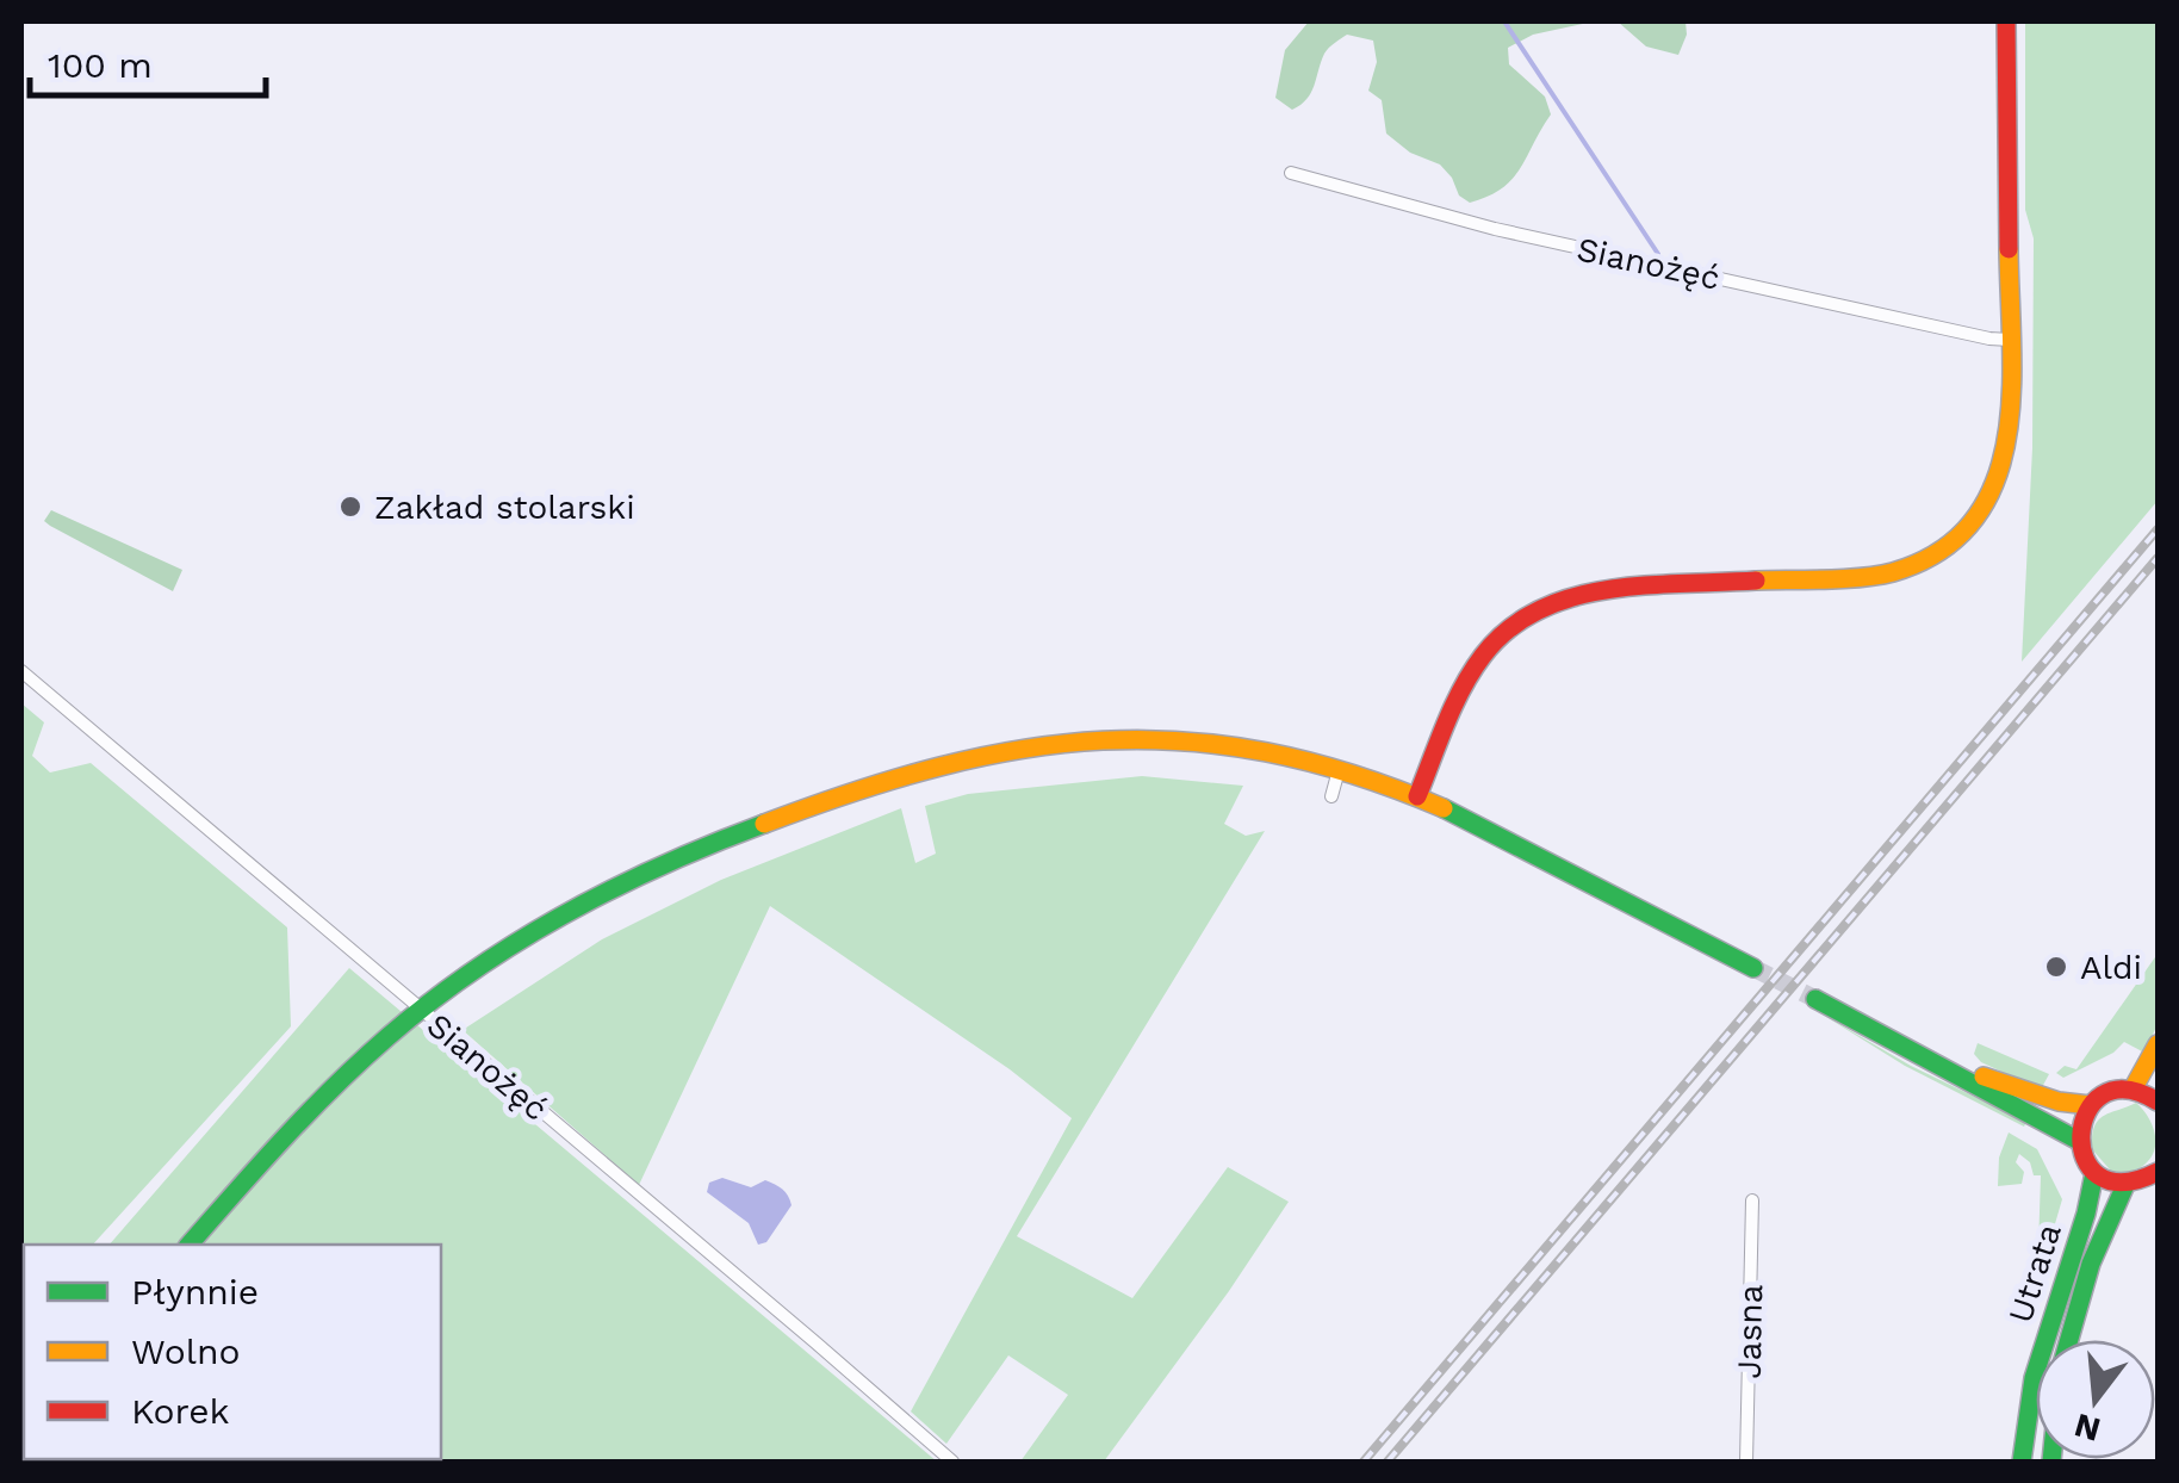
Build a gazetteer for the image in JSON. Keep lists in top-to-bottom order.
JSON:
{
  "streets": {
    "main road": ["Utrata"],
    "street": ["Sianożęć", "Jasna"]
  },
  "places": ["Zakład stolarski", "Aldi"],
  "legend": ["Płynnie", "Wolno", "Korek"],
  "scale_bar": "100 m",
  "north": "bottom"
}
